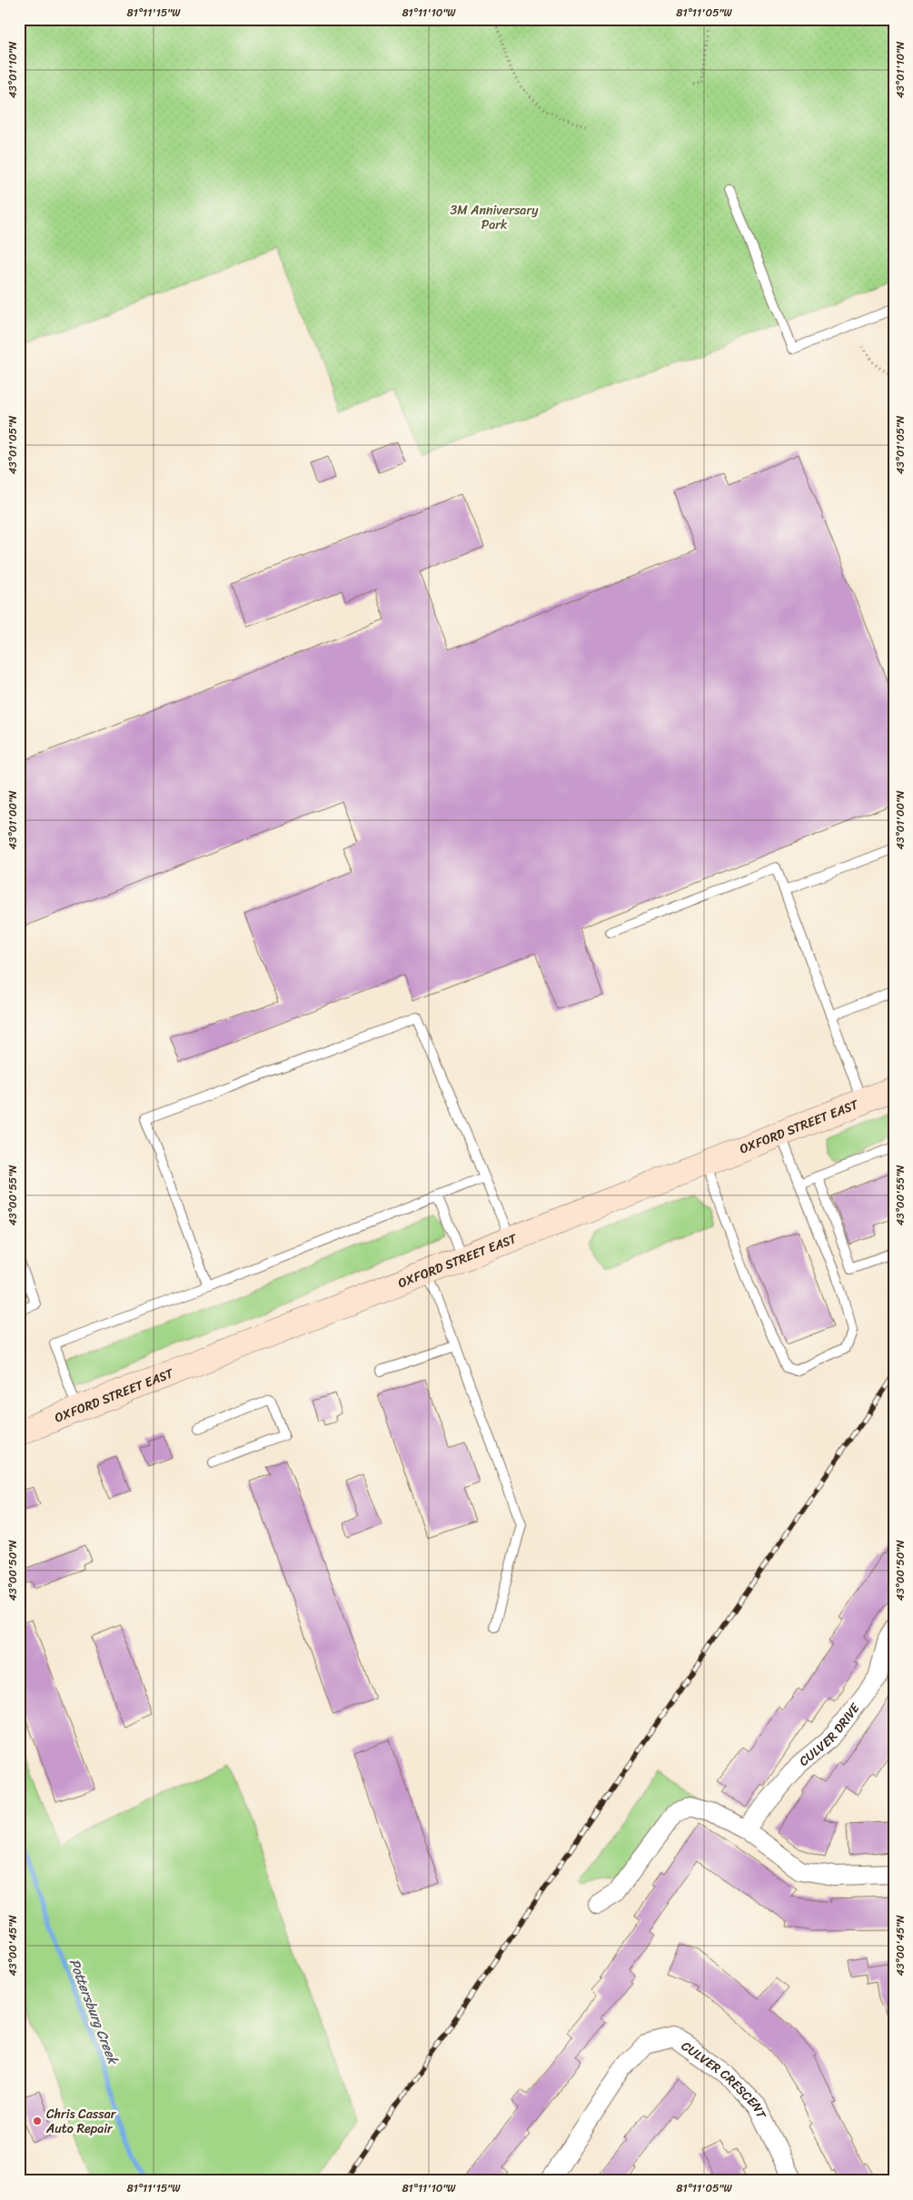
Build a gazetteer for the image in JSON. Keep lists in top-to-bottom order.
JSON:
{
  "streets": {
    "main road": ["OXFORD STREET EAST"],
    "street": ["CULVER DRIVE", "CULVER CRESCENT"]
  },
  "water": ["Pottersburg Creek"],
  "parks": ["3M Anniversary Park"],
  "places": ["Chris Cassar Auto Repair"],
  "coordinates": [
    "81°11'15\"W",
    "81°11'10\"W",
    "81°11'05\"W",
    "43°01'10\"N",
    "43°01'05\"N",
    "43°01'00\"N",
    "43°00'55\"N",
    "43°00'50\"N",
    "43°00'45\"N"
  ]
}
